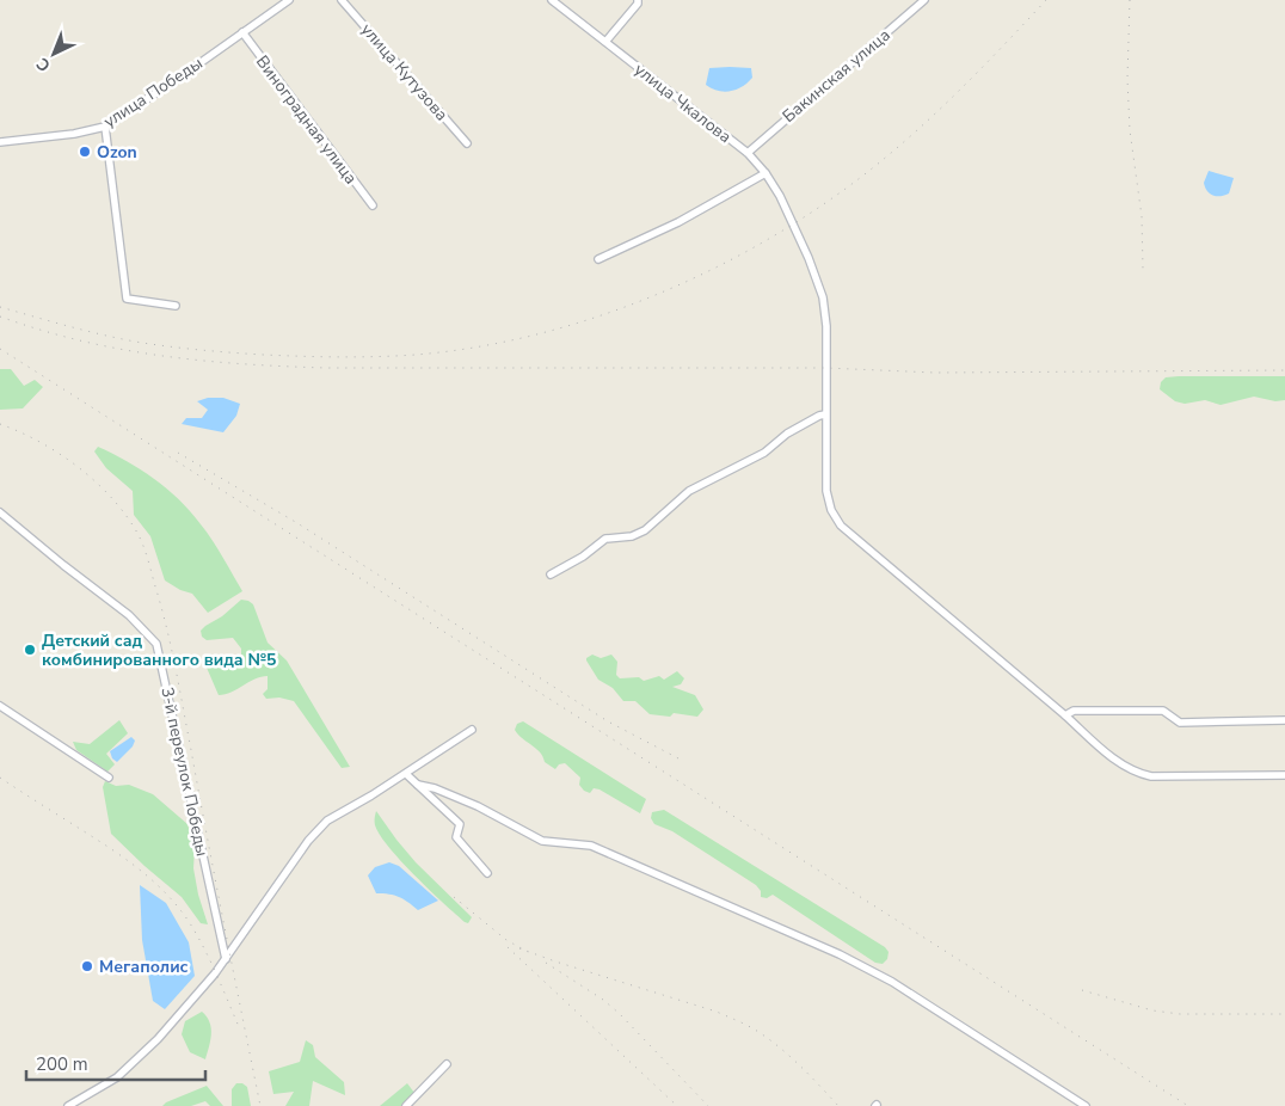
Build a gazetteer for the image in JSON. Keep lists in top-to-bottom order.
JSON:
{
  "streets": {
    "street": [
      "улица Кутузова",
      "Бакинская улица",
      "улица Победы",
      "улица Чкалова",
      "Виноградная улица",
      "3-й переулок Победы"
    ]
  },
  "crossings": [
    ["Бакинская улица", "улица Чкалова"],
    ["улица Победы", "Виноградная улица"]
  ],
  "places": ["Ozon", "Детский сад комбинированного вида №5", "Мегаполис"],
  "scale_bar": "200 m",
  "north": "bottom left"
}
